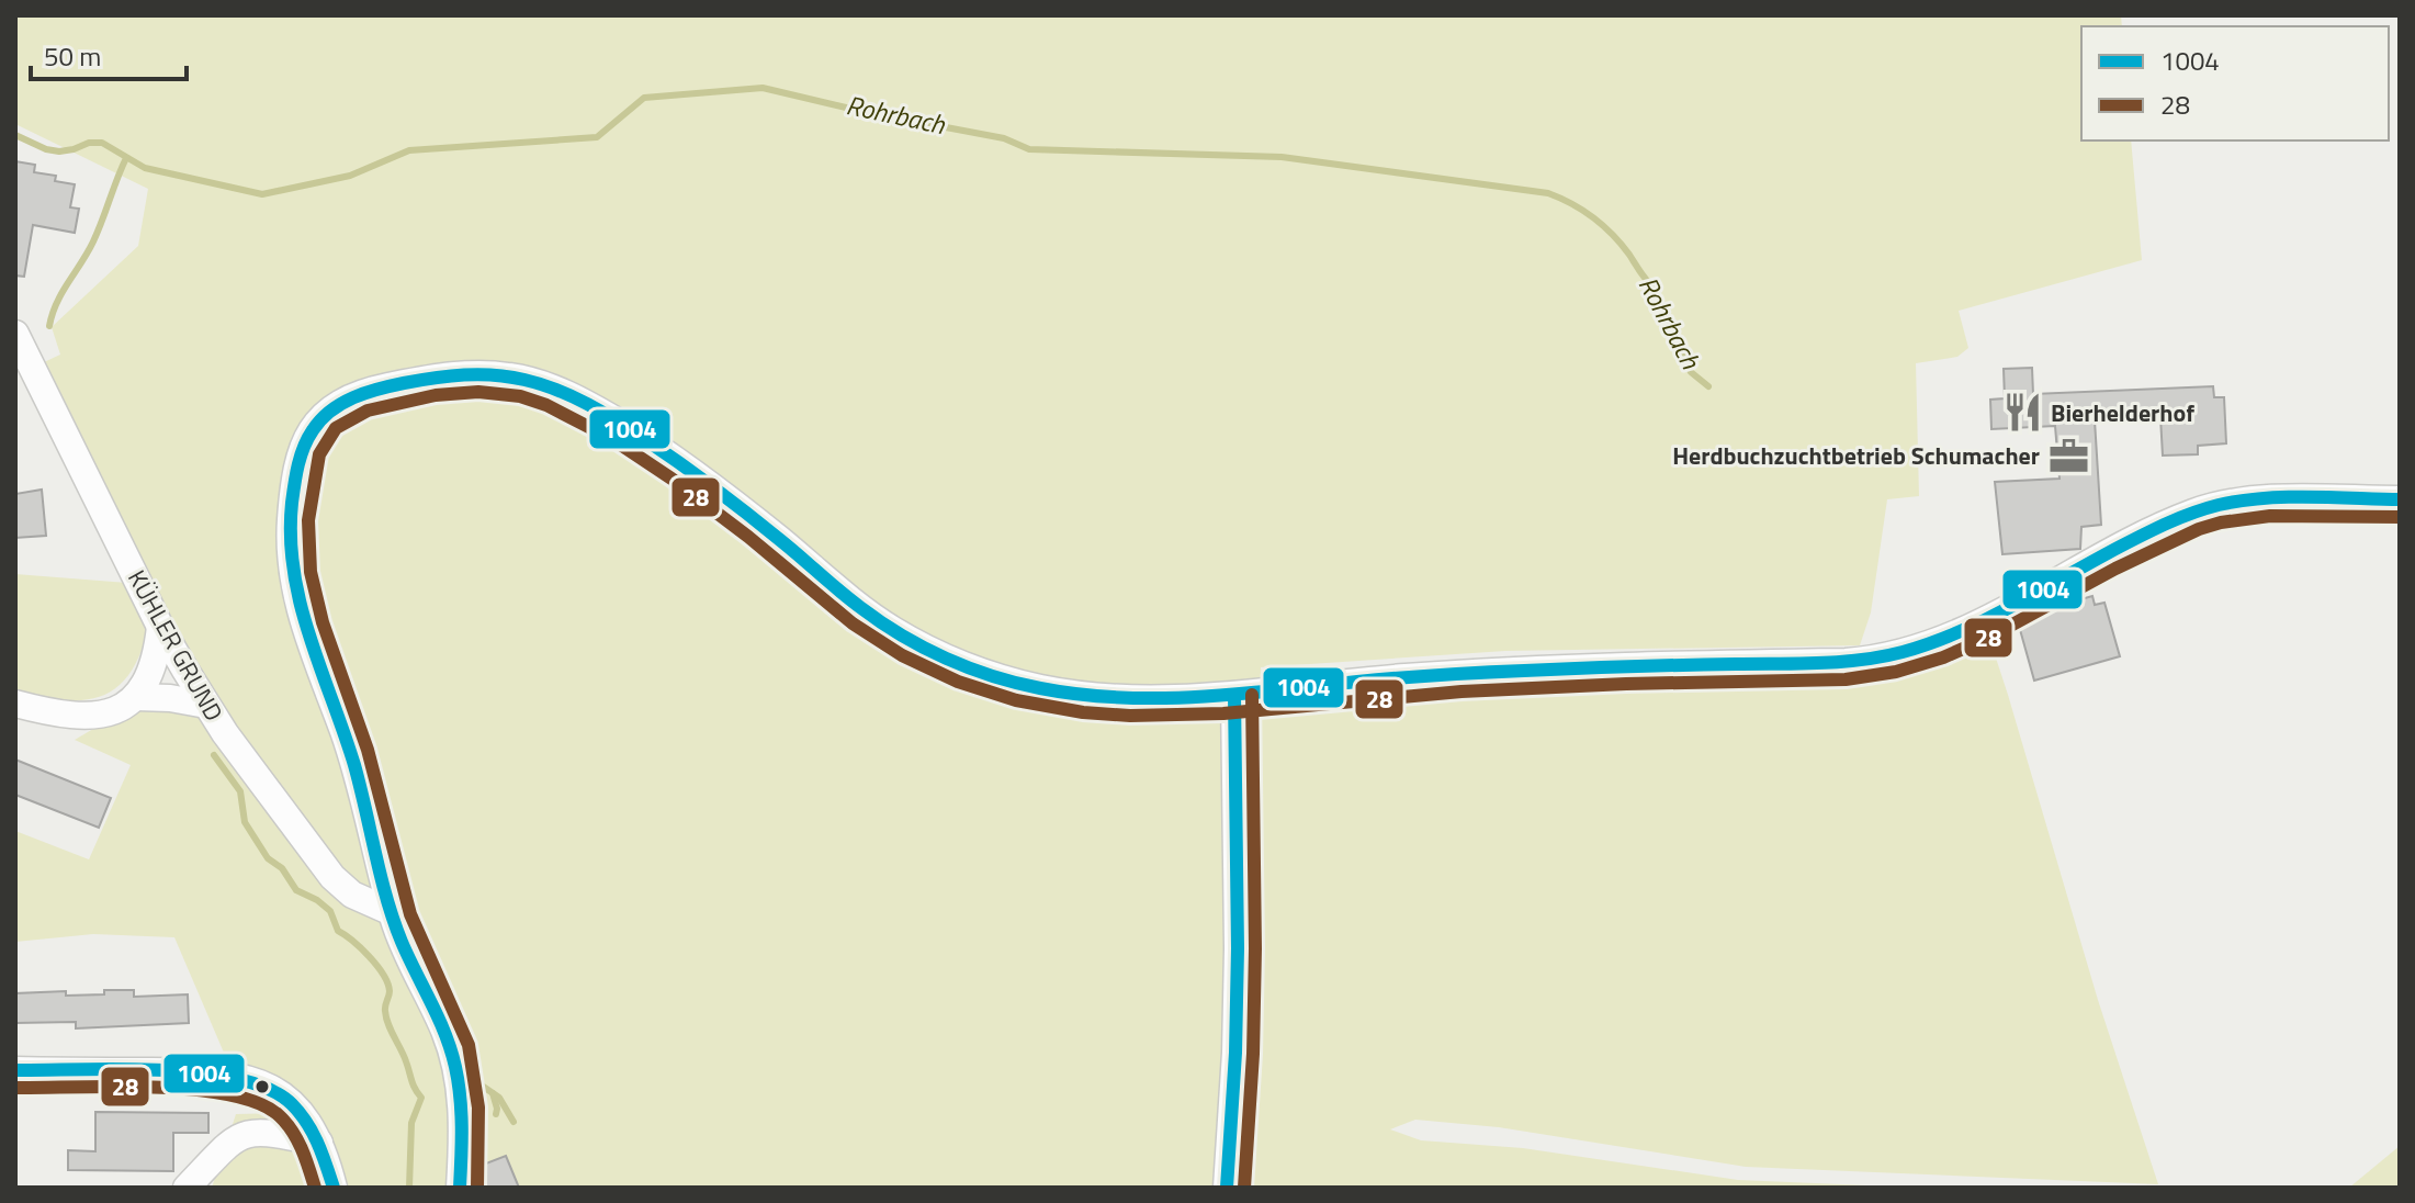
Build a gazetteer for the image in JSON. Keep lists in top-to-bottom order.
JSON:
{
  "streets": {
    "street": ["KÜHLER GRUND"]
  },
  "water": ["Rohrbach"],
  "places": {
    "restaurant": ["Bierhelderhof"],
    "office": ["Herdbuchzuchtbetrieb Schumacher"]
  },
  "lines": ["transit line 1004", "transit line 28"],
  "legend": ["1004", "28"],
  "scale_bar": "50 m"
}
